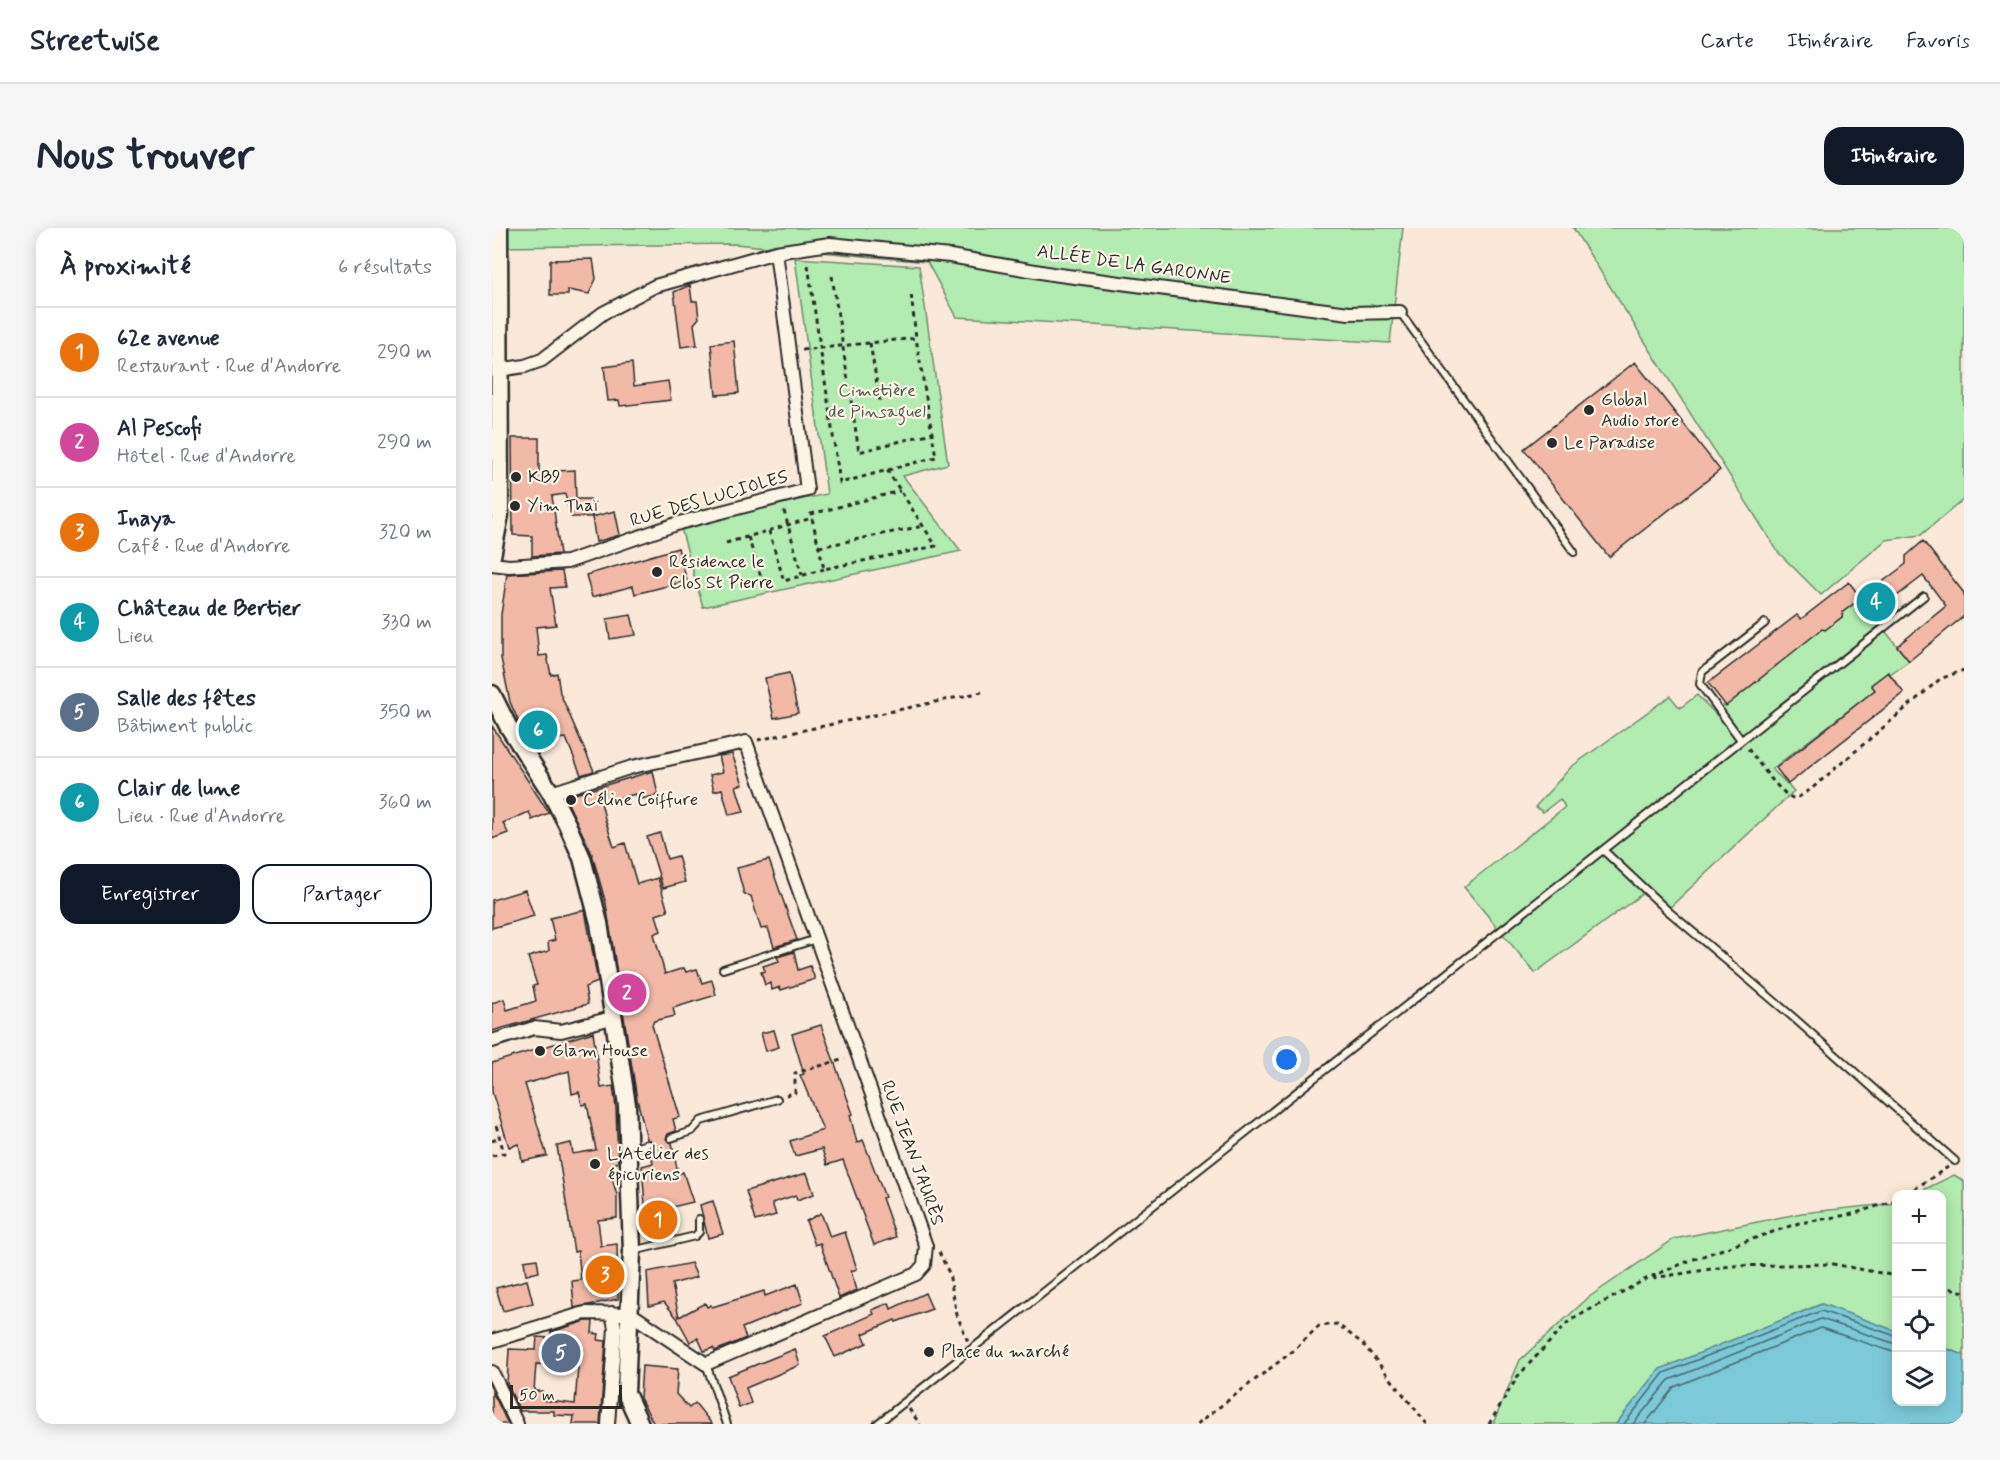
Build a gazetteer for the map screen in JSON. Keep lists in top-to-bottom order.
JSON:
{
  "streets": {
    "street": ["ALLÉE DE LA GARONNE", "RUE DES LUCIOLES", "RUE JEAN JAURÈS"]
  },
  "crossings": [
    ["ALLÉE DE LA GARONNE", "RUE DES LUCIOLES"]
  ],
  "parks": ["Cimetière de Pinsaguel"],
  "places": [
    "Global Audio store",
    "Le Paradise",
    "KB9",
    "Yim Thaï",
    "Résidence le Clos St Pierre",
    "Céline Coiffure",
    "Glam House",
    "L'Atelier des épicuriens",
    "Place du marché"
  ],
  "scale_bar": "50 m",
  "page": {
    "header": "Streetwise",
    "nav": ["Carte", "Itinéraire", "Favoris"],
    "buttons": [
      "Itinéraire",
      ["Enregistrer", "Partager"]
    ],
    "title": "Nous trouver",
    "heading": ["À proximité", "6 résultats"],
    "list": [
      {
        "mark": "1",
        "name": "62e avenue",
        "note": "Restaurant · Rue d'Andorre",
        "value": "290 m"
      },
      {
        "mark": "2",
        "name": "Al Pescofi",
        "note": "Hôtel · Rue d'Andorre",
        "value": "290 m"
      },
      {
        "mark": "3",
        "name": "Inaya",
        "note": "Café · Rue d'Andorre",
        "value": "320 m"
      },
      {
        "mark": "4",
        "name": "Château de Bertier",
        "note": "Lieu",
        "value": "330 m"
      },
      {
        "mark": "5",
        "name": "Salle des fêtes",
        "note": "Bâtiment public",
        "value": "350 m"
      },
      {
        "mark": "6",
        "name": "Clair de lune",
        "note": "Lieu · Rue d'Andorre",
        "value": "360 m"
      }
    ],
    "pins": [
      "4",
      "6",
      "2",
      "1",
      "3",
      "5"
    ],
    "map_buttons": ["+", "−"],
    "scale": "50 m"
  }
}
